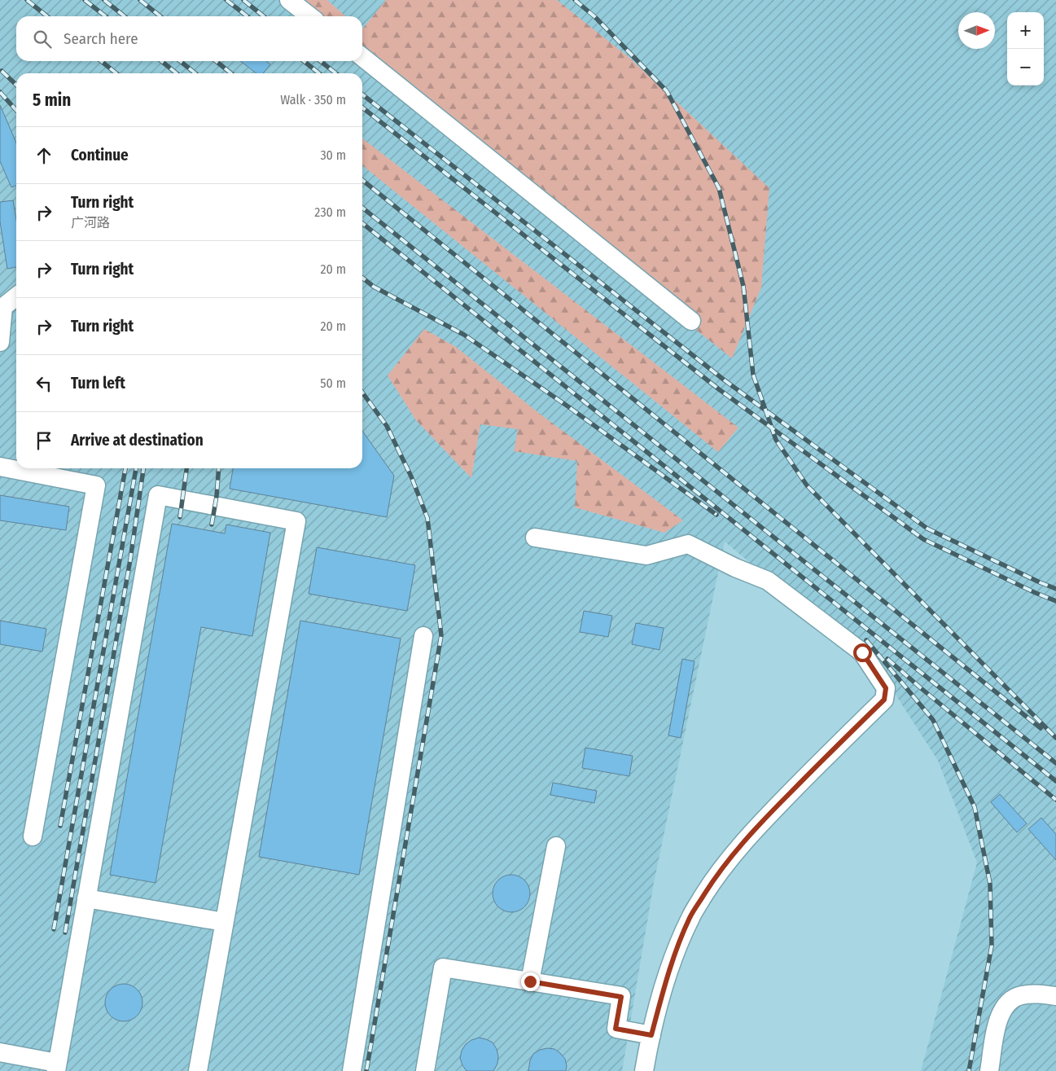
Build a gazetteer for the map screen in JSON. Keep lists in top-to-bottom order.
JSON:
{
  "north": "right",
  "page": {
    "map_buttons": ["+", "−"],
    "search": "Search here",
    "heading": ["5 min", "Walk · 350 m"],
    "list": [
      ["Continue", "30 m"],
      ["Turn right", "广河路", "230 m"],
      ["Turn right", "20 m"],
      ["Turn right", "20 m"],
      ["Turn left", "50 m"],
      "Arrive at destination"
    ]
  }
}
